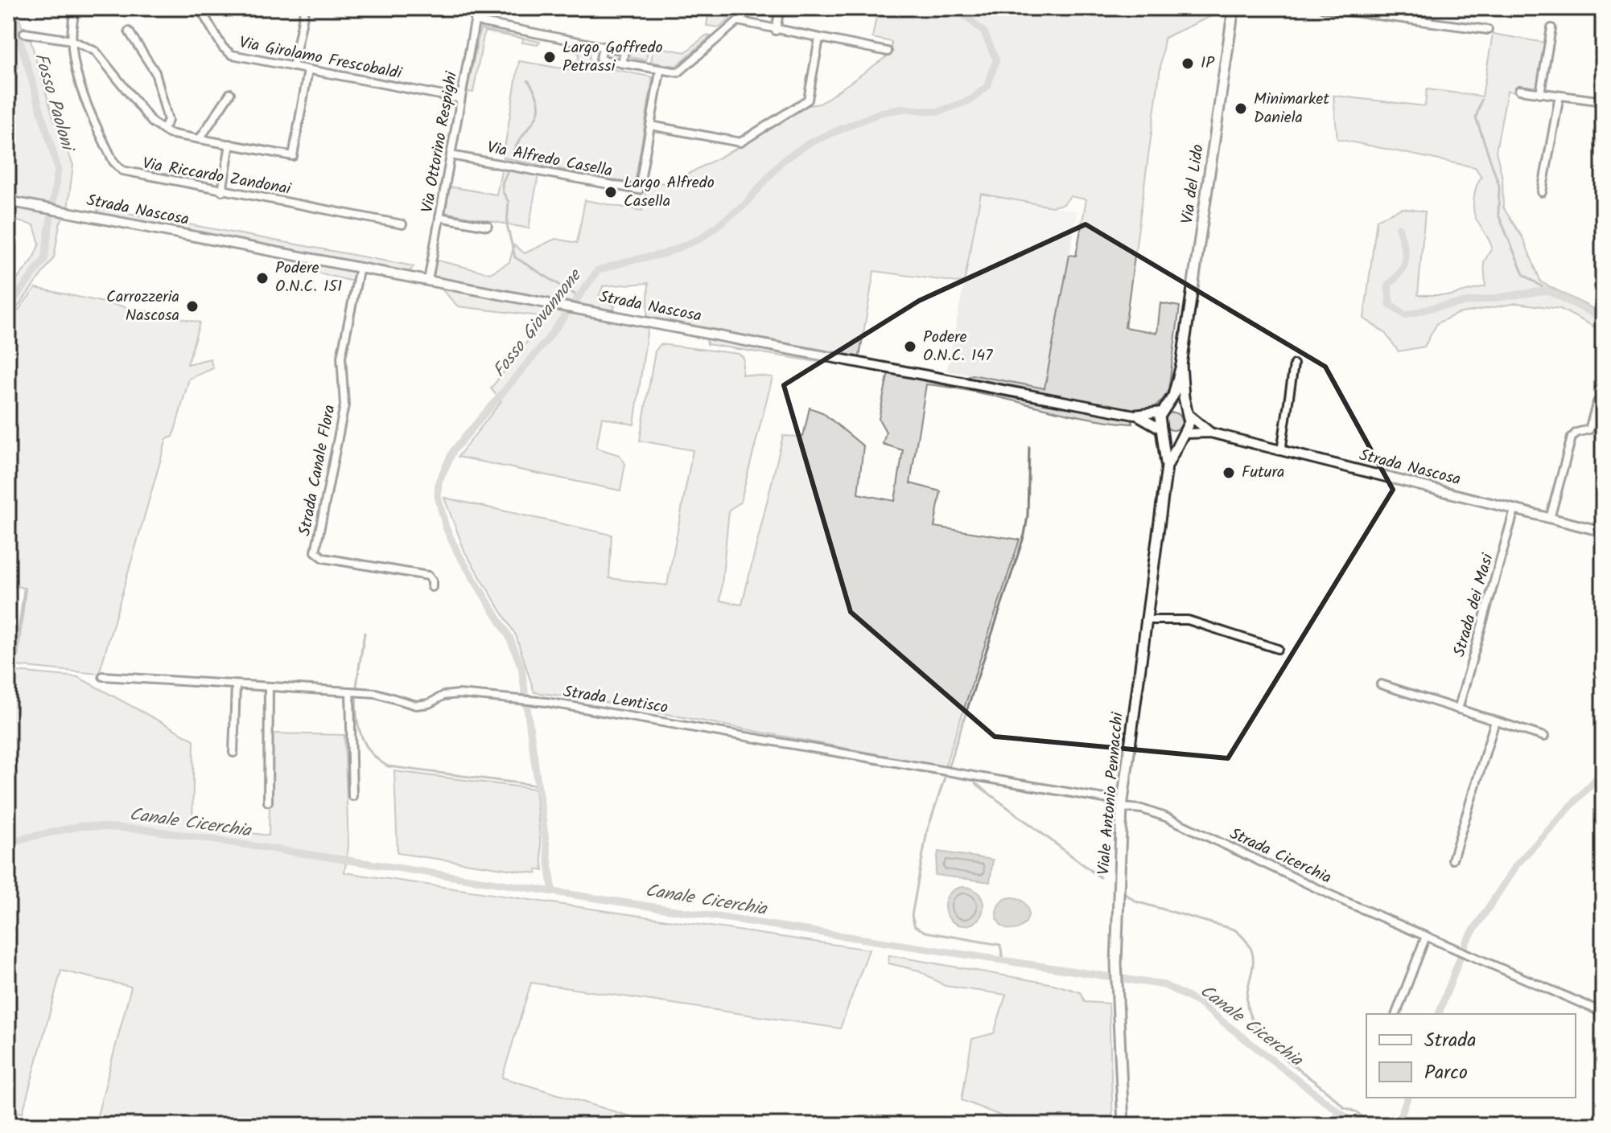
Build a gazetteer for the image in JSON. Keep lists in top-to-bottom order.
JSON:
{
  "streets": {
    "main road": ["Via del Lido", "Viale Antonio Pennacchi"],
    "street": [
      "Via Girolamo Frescobaldi",
      "Via Ottorino Respighi",
      "Via Alfredo Casella",
      "Via Riccardo Zandonai",
      "Strada Nascosa",
      "Strada Canale Flora",
      "Strada dei Masi",
      "Strada Lentisco",
      "Strada Cicerchia"
    ]
  },
  "crossings": [
    ["Via Girolamo Frescobaldi", "Via Ottorino Respighi"],
    ["Via Ottorino Respighi", "Via Alfredo Casella"],
    ["Via Ottorino Respighi", "Strada Nascosa"],
    ["Via del Lido", "Strada Nascosa"],
    ["Via del Lido", "Viale Antonio Pennacchi"],
    ["Strada Nascosa", "Strada Canale Flora"],
    ["Strada Nascosa", "Strada dei Masi"],
    ["Strada Nascosa", "Viale Antonio Pennacchi"],
    ["Strada Lentisco", "Viale Antonio Pennacchi"],
    ["Strada Lentisco", "Strada Cicerchia"],
    ["Viale Antonio Pennacchi", "Strada Cicerchia"]
  ],
  "water": ["Fosso Paoloni", "Fosso Giovannone", "Canale Cicerchia"],
  "places": [
    "Largo Goffredo Petrassi",
    "IP",
    "Minimarket Daniela",
    "Largo Alfredo Casella",
    "Podere O.N.C. 151",
    "Carrozzeria Nascosa",
    "Podere O.N.C. 147",
    "Futura"
  ],
  "legend": ["Strada", "Parco"]
}
